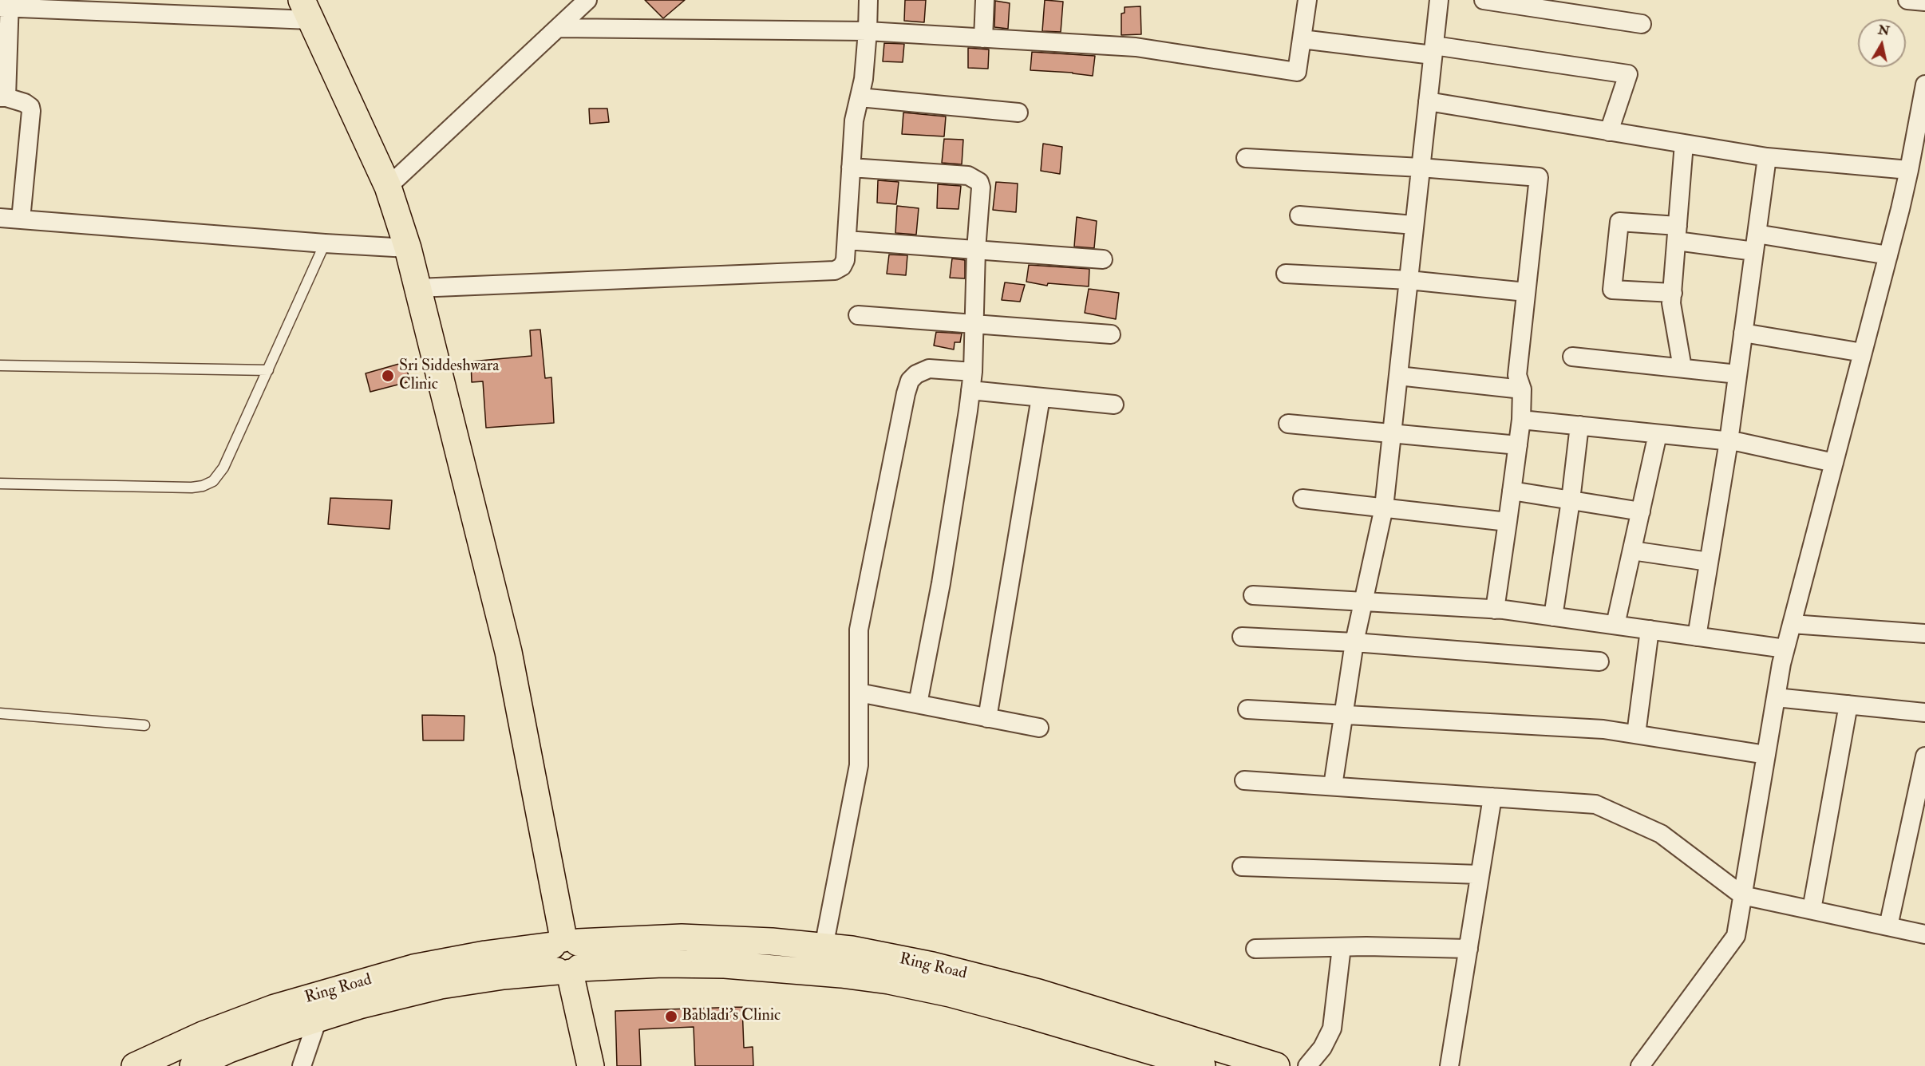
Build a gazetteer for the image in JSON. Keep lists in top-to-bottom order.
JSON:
{
  "streets": {
    "main road": ["Ring Road"]
  },
  "places": ["Sri Siddeshwara Clinic", "Babladi's Clinic"],
  "north": "top"
}
